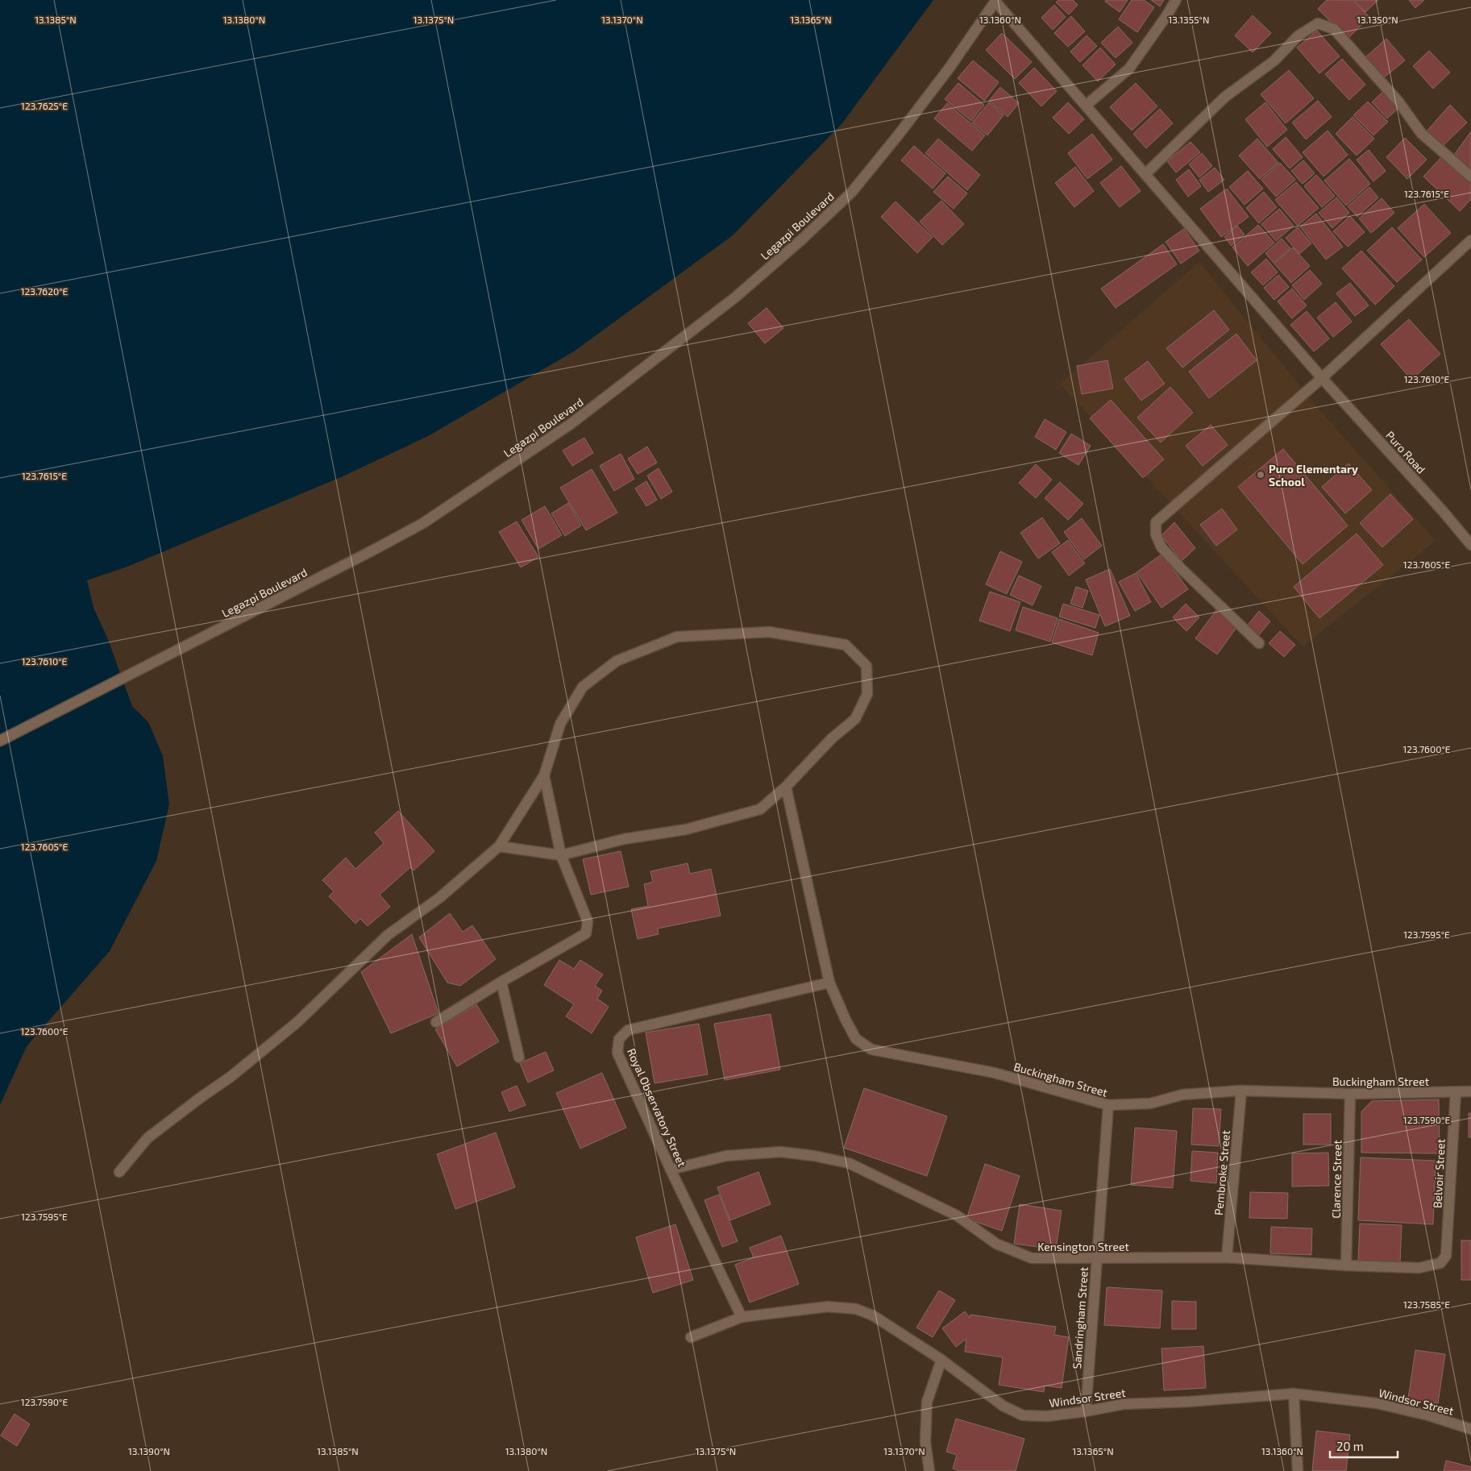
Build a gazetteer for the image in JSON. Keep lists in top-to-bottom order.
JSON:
{
  "streets": {
    "street": [
      "Legazpi Boulevard",
      "Puro Road",
      "Buckingham Street",
      "Royal Observatory Street",
      "Pembroke Street",
      "Belvoir Street",
      "Clarence Street",
      "Kensington Street",
      "Sandringham Street",
      "Windsor Street"
    ]
  },
  "crossings": [
    ["Legazpi Boulevard", "Puro Road"],
    ["Buckingham Street", "Royal Observatory Street"],
    ["Buckingham Street", "Pembroke Street"],
    ["Buckingham Street", "Belvoir Street"],
    ["Buckingham Street", "Clarence Street"],
    ["Buckingham Street", "Sandringham Street"],
    ["Royal Observatory Street", "Kensington Street"],
    ["Royal Observatory Street", "Windsor Street"],
    ["Pembroke Street", "Kensington Street"],
    ["Belvoir Street", "Kensington Street"],
    ["Clarence Street", "Kensington Street"],
    ["Kensington Street", "Sandringham Street"],
    ["Sandringham Street", "Windsor Street"]
  ],
  "places": ["Puro Elementary School"],
  "scale_bar": "20 m",
  "coordinates": [
    "13.1355°N",
    "13.1350°N",
    "13.1385°N",
    "13.1380°N",
    "13.1375°N",
    "13.1370°N",
    "13.1365°N",
    "13.1360°N",
    "123.7625°E",
    "123.7615°E",
    "123.7620°E",
    "123.7610°E",
    "123.7605°E",
    "123.7600°E",
    "123.7595°E",
    "123.7590°E",
    "123.7585°E",
    "13.1390°N"
  ]
}
